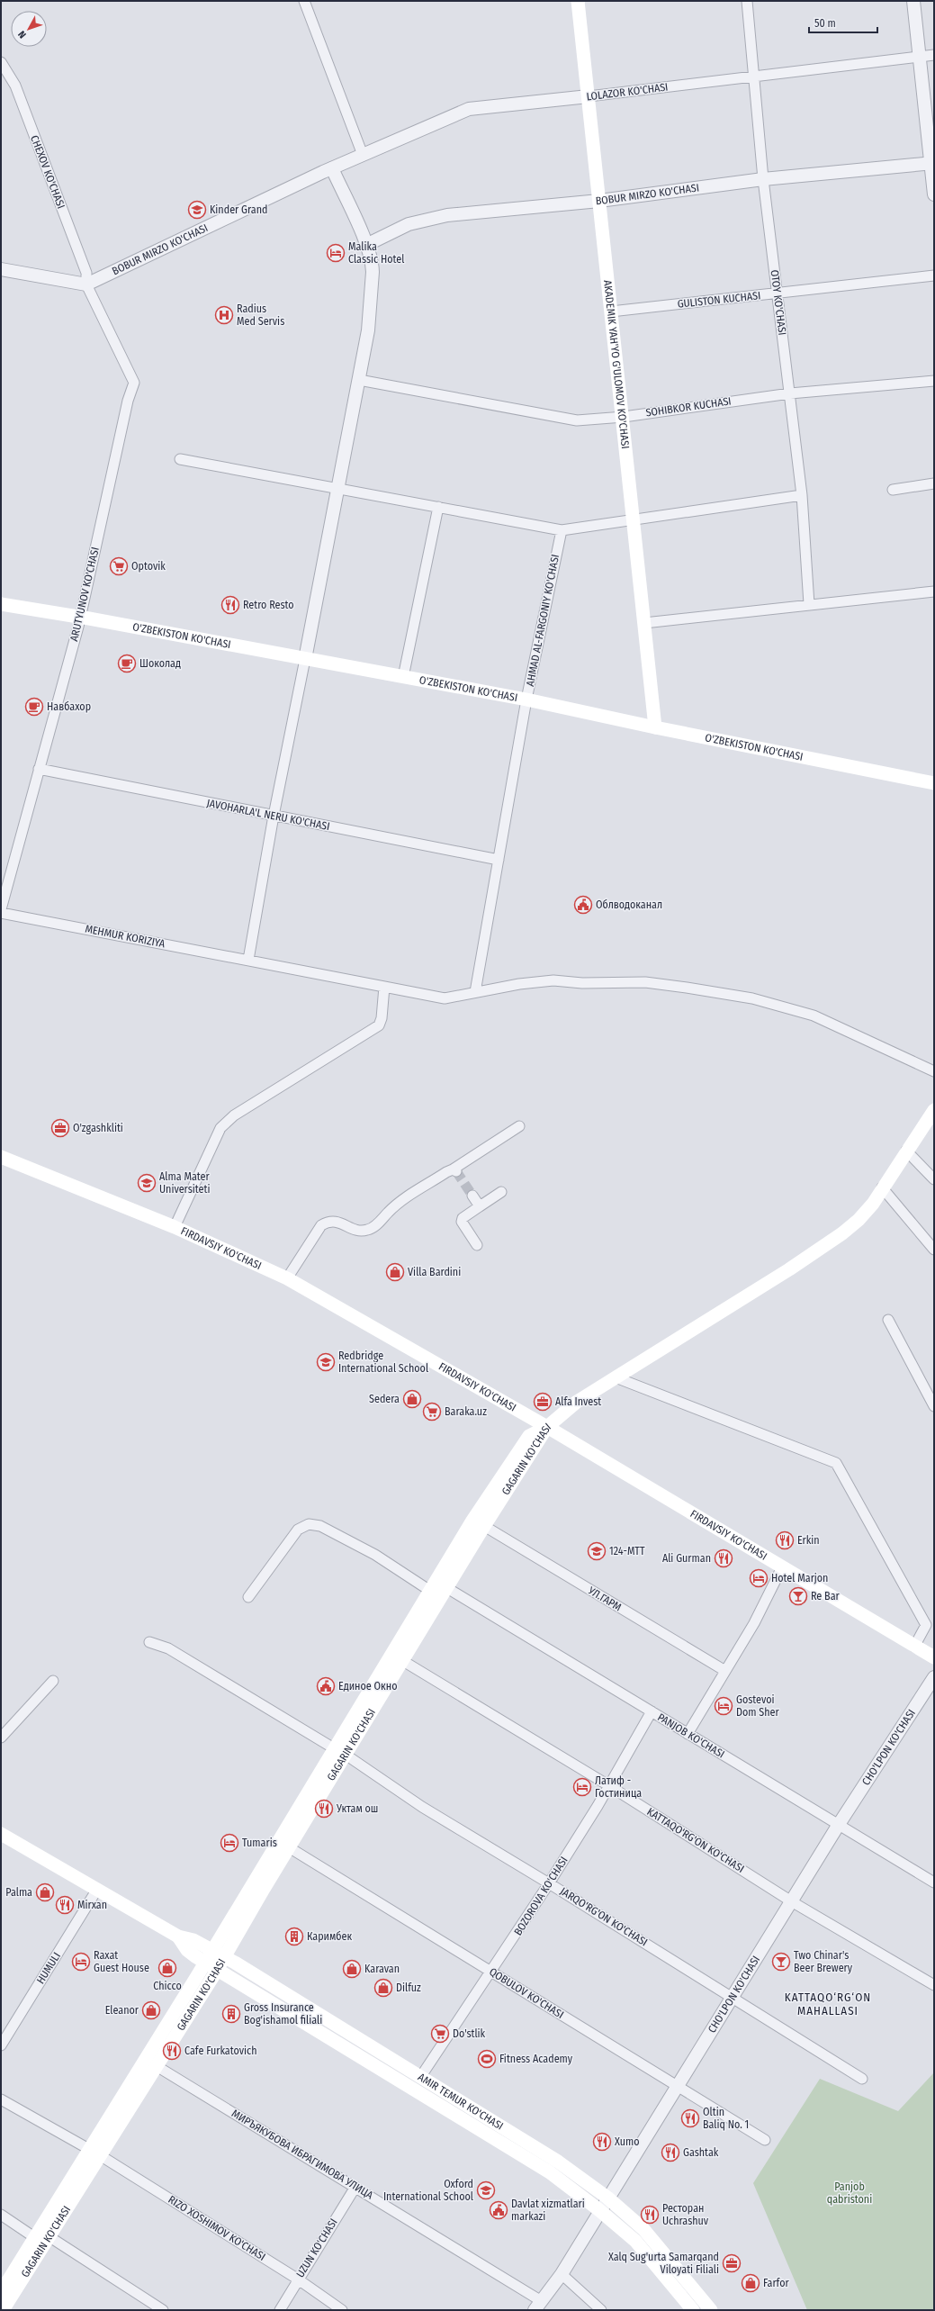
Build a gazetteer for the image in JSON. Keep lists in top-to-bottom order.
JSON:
{
  "streets": {
    "main road": [
      "AKADEMIK YAH'YO G'ULOMOV KO'CHASI",
      "O'ZBEKISTON KO'CHASI",
      "FIRDAVSIY KO'CHASI",
      "GAGARIN KO'CHASI",
      "AMIR TEMUR KO'CHASI"
    ],
    "street": [
      "LOLAZOR KO'CHASI",
      "CHEXOV KO'CHASI",
      "BOBUR MIRZO KO'CHASI",
      "GULISTON KUCHASI",
      "OTOY KO'CHASI",
      "SOHIBKOR KUCHASI",
      "ARUTYUNOV KO'CHASI",
      "AHMAD AL-FARGONIY KO'CHASI",
      "JAVOHARLA'L NERU KO'CHASI",
      "MEHMUR KORIZIYA",
      "УЛ.ГАРМ",
      "PANJOB KO'CHASI",
      "CHO'LPON KO'CHASI",
      "KATTAQO'RG'ON KO'CHASI",
      "BOZOROVA KO'CHASI",
      "JARQO'RG'ON KO'CHASI",
      "HUMULI",
      "QOBULOV KO'CHASI",
      "МИРЪЯКУБОВА ИБРАГИМОВА УЛИЦА",
      "RIZO XOSHIMOV KO'CHASI",
      "UZUN KO'CHASI"
    ]
  },
  "crossings": [
    ["LOLAZOR KO'CHASI", "BOBUR MIRZO KO'CHASI"],
    ["LOLAZOR KO'CHASI", "OTOY KO'CHASI"],
    ["LOLAZOR KO'CHASI", "AKADEMIK YAH'YO G'ULOMOV KO'CHASI"],
    ["CHEXOV KO'CHASI", "BOBUR MIRZO KO'CHASI"],
    ["CHEXOV KO'CHASI", "ARUTYUNOV KO'CHASI"],
    ["BOBUR MIRZO KO'CHASI", "OTOY KO'CHASI"],
    ["BOBUR MIRZO KO'CHASI", "AKADEMIK YAH'YO G'ULOMOV KO'CHASI"],
    ["BOBUR MIRZO KO'CHASI", "ARUTYUNOV KO'CHASI"],
    ["GULISTON KUCHASI", "OTOY KO'CHASI"],
    ["GULISTON KUCHASI", "AKADEMIK YAH'YO G'ULOMOV KO'CHASI"],
    ["OTOY KO'CHASI", "SOHIBKOR KUCHASI"],
    ["AKADEMIK YAH'YO G'ULOMOV KO'CHASI", "SOHIBKOR KUCHASI"],
    ["AKADEMIK YAH'YO G'ULOMOV KO'CHASI", "O'ZBEKISTON KO'CHASI"],
    ["ARUTYUNOV KO'CHASI", "O'ZBEKISTON KO'CHASI"],
    ["ARUTYUNOV KO'CHASI", "JAVOHARLA'L NERU KO'CHASI"],
    ["AHMAD AL-FARGONIY KO'CHASI", "O'ZBEKISTON KO'CHASI"],
    ["AHMAD AL-FARGONIY KO'CHASI", "JAVOHARLA'L NERU KO'CHASI"],
    ["AHMAD AL-FARGONIY KO'CHASI", "MEHMUR KORIZIYA"],
    ["FIRDAVSIY KO'CHASI", "GAGARIN KO'CHASI"],
    ["GAGARIN KO'CHASI", "УЛ.ГАРМ"],
    ["GAGARIN KO'CHASI", "PANJOB KO'CHASI"],
    ["GAGARIN KO'CHASI", "KATTAQO'RG'ON KO'CHASI"],
    ["GAGARIN KO'CHASI", "JARQO'RG'ON KO'CHASI"],
    ["GAGARIN KO'CHASI", "QOBULOV KO'CHASI"],
    ["GAGARIN KO'CHASI", "AMIR TEMUR KO'CHASI"],
    ["GAGARIN KO'CHASI", "МИРЪЯКУБОВА ИБРАГИМОВА УЛИЦА"],
    ["GAGARIN KO'CHASI", "RIZO XOSHIMOV KO'CHASI"],
    ["PANJOB KO'CHASI", "CHO'LPON KO'CHASI"],
    ["PANJOB KO'CHASI", "BOZOROVA KO'CHASI"],
    ["CHO'LPON KO'CHASI", "KATTAQO'RG'ON KO'CHASI"],
    ["CHO'LPON KO'CHASI", "JARQO'RG'ON KO'CHASI"],
    ["CHO'LPON KO'CHASI", "QOBULOV KO'CHASI"],
    ["CHO'LPON KO'CHASI", "AMIR TEMUR KO'CHASI"],
    ["CHO'LPON KO'CHASI", "МИРЪЯКУБОВА ИБРАГИМОВА УЛИЦА"],
    ["KATTAQO'RG'ON KO'CHASI", "BOZOROVA KO'CHASI"],
    ["BOZOROVA KO'CHASI", "JARQO'RG'ON KO'CHASI"],
    ["BOZOROVA KO'CHASI", "QOBULOV KO'CHASI"],
    ["BOZOROVA KO'CHASI", "AMIR TEMUR KO'CHASI"],
    ["HUMULI", "AMIR TEMUR KO'CHASI"],
    ["МИРЪЯКУБОВА ИБРАГИМОВА УЛИЦА", "UZUN KO'CHASI"],
    ["RIZO XOSHIMOV KO'CHASI", "UZUN KO'CHASI"]
  ],
  "districts": ["KATTAQO‘RG‘ON MAHALLASI"],
  "parks": ["Panjob qabristoni"],
  "places": {
    "school or university": [
      "Kinder Grand",
      "Alma Mater Universiteti",
      "Redbridge International School",
      "124-MTT",
      "Oxford International School"
    ],
    "hotel": [
      "Malika Classic Hotel",
      "Hotel Marjon",
      "Gostevoi Dom Sher",
      "Латиф - Гостиница",
      "Tumaris",
      "Raxat Guest House"
    ],
    "hospital": ["Radius Med Servis"],
    "supermarket": ["Optovik", "Baraka.uz", "Do'stlik"],
    "restaurant": [
      "Retro Resto",
      "Erkin",
      "Ali Gurman",
      "Уктам ош",
      "Mirxan",
      "Cafe Furkatovich",
      "Oltin Baliq No. 1",
      "Xumo",
      "Gashtak",
      "Ресторан Uchrashuv"
    ],
    "cafe": ["Шоколад", "Навбахор"],
    "public building": ["Облводоканал", "Единое Окно", "Davlat xizmatlari markazi"],
    "office": ["O'zgashkliti", "Alfa Invest", "Xalq Sug'urta Samarqand Viloyati Filiali"],
    "shop": [
      "Villa Bardini",
      "Sedera",
      "Palma",
      "Chicco",
      "Karavan",
      "Dilfuz",
      "Eleanor",
      "Farfor"
    ],
    "bar": ["Re Bar", "Two Chinar's Beer Brewery"],
    "building": ["Каримбек", "Gross Insurance Bog'ishamol filiali"],
    "sports": ["Fitness Academy"]
  },
  "scale_bar": "50 m",
  "north": "bottom left"
}
